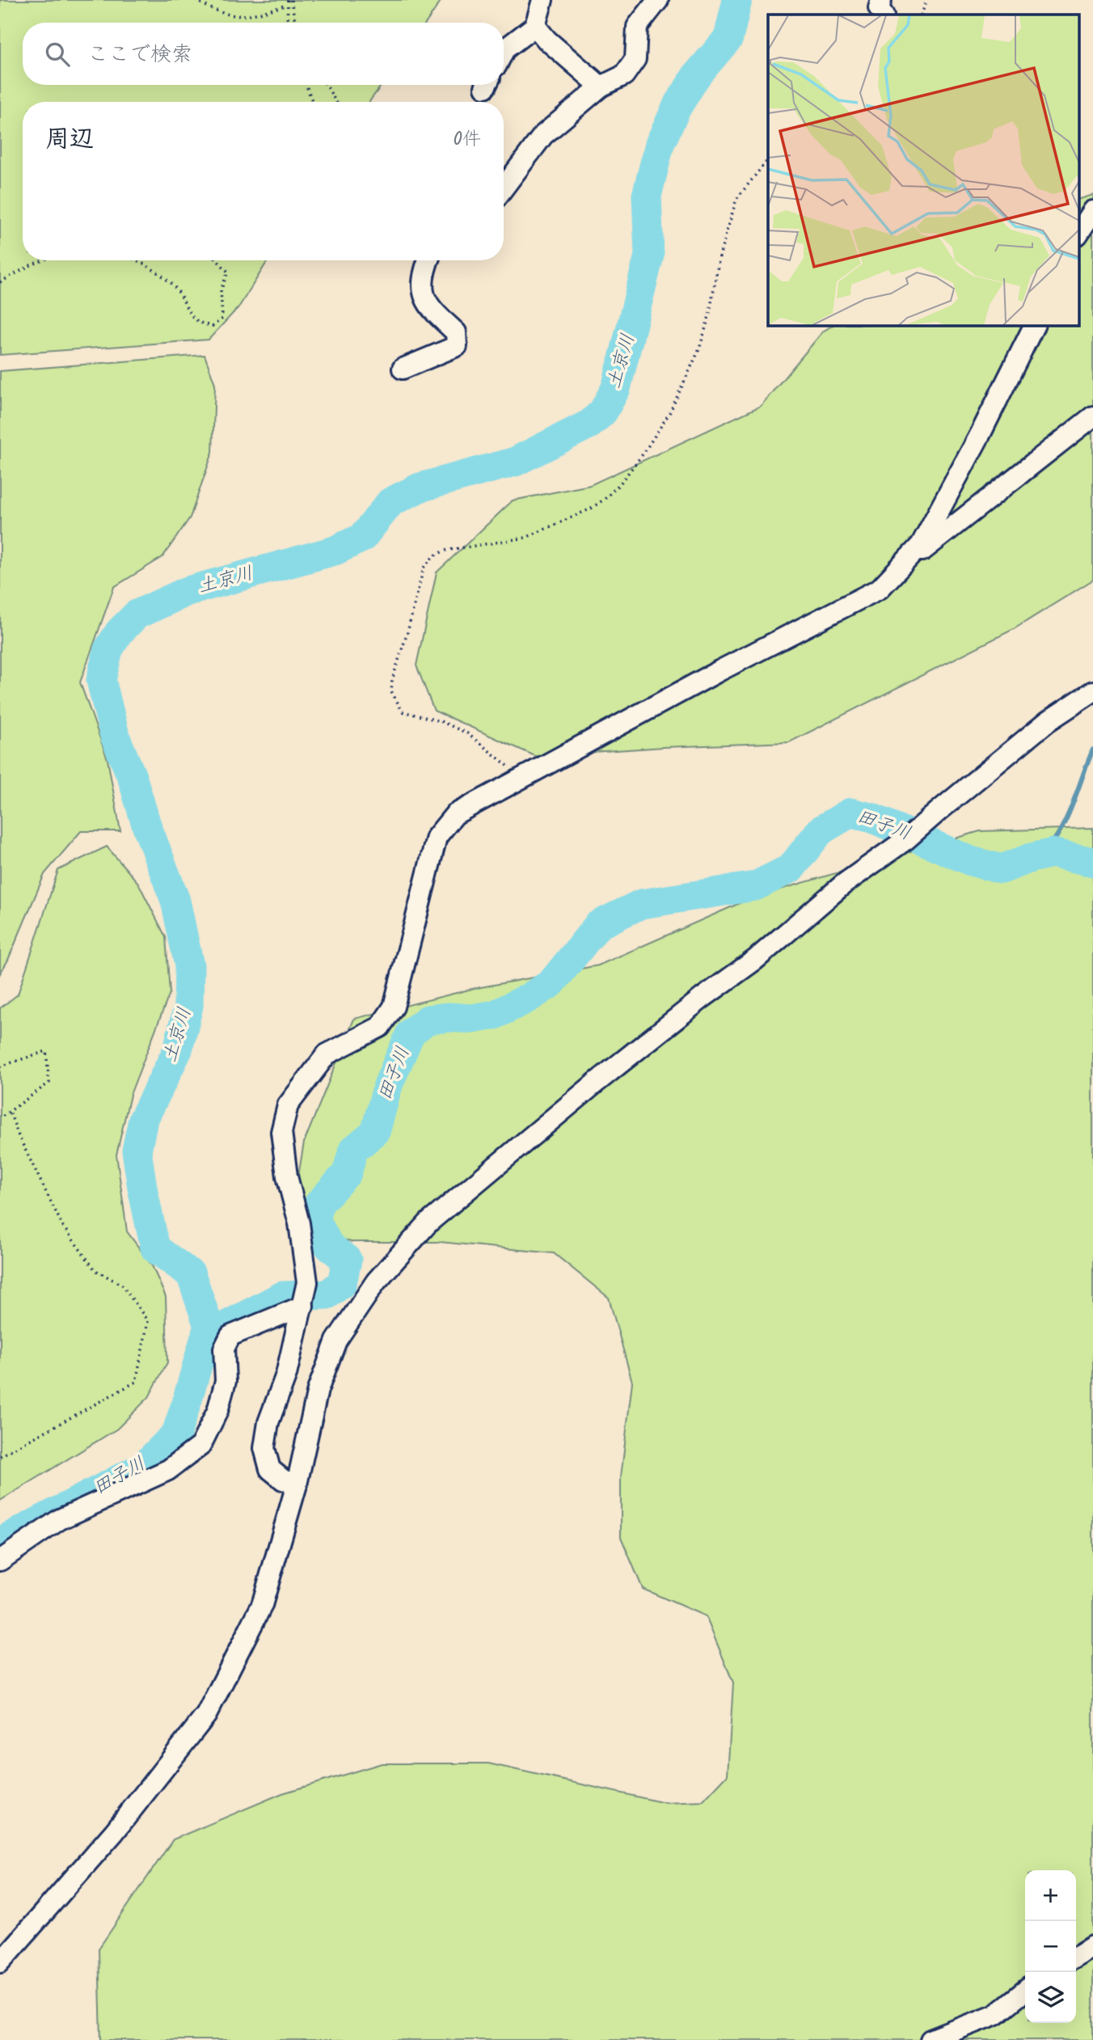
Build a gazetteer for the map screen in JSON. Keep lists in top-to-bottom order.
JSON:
{
  "water": ["土京川", "田子川"],
  "page": {
    "search": "ここで検索",
    "heading": ["周辺", "0件"],
    "map_buttons": ["+", "−"]
  }
}
